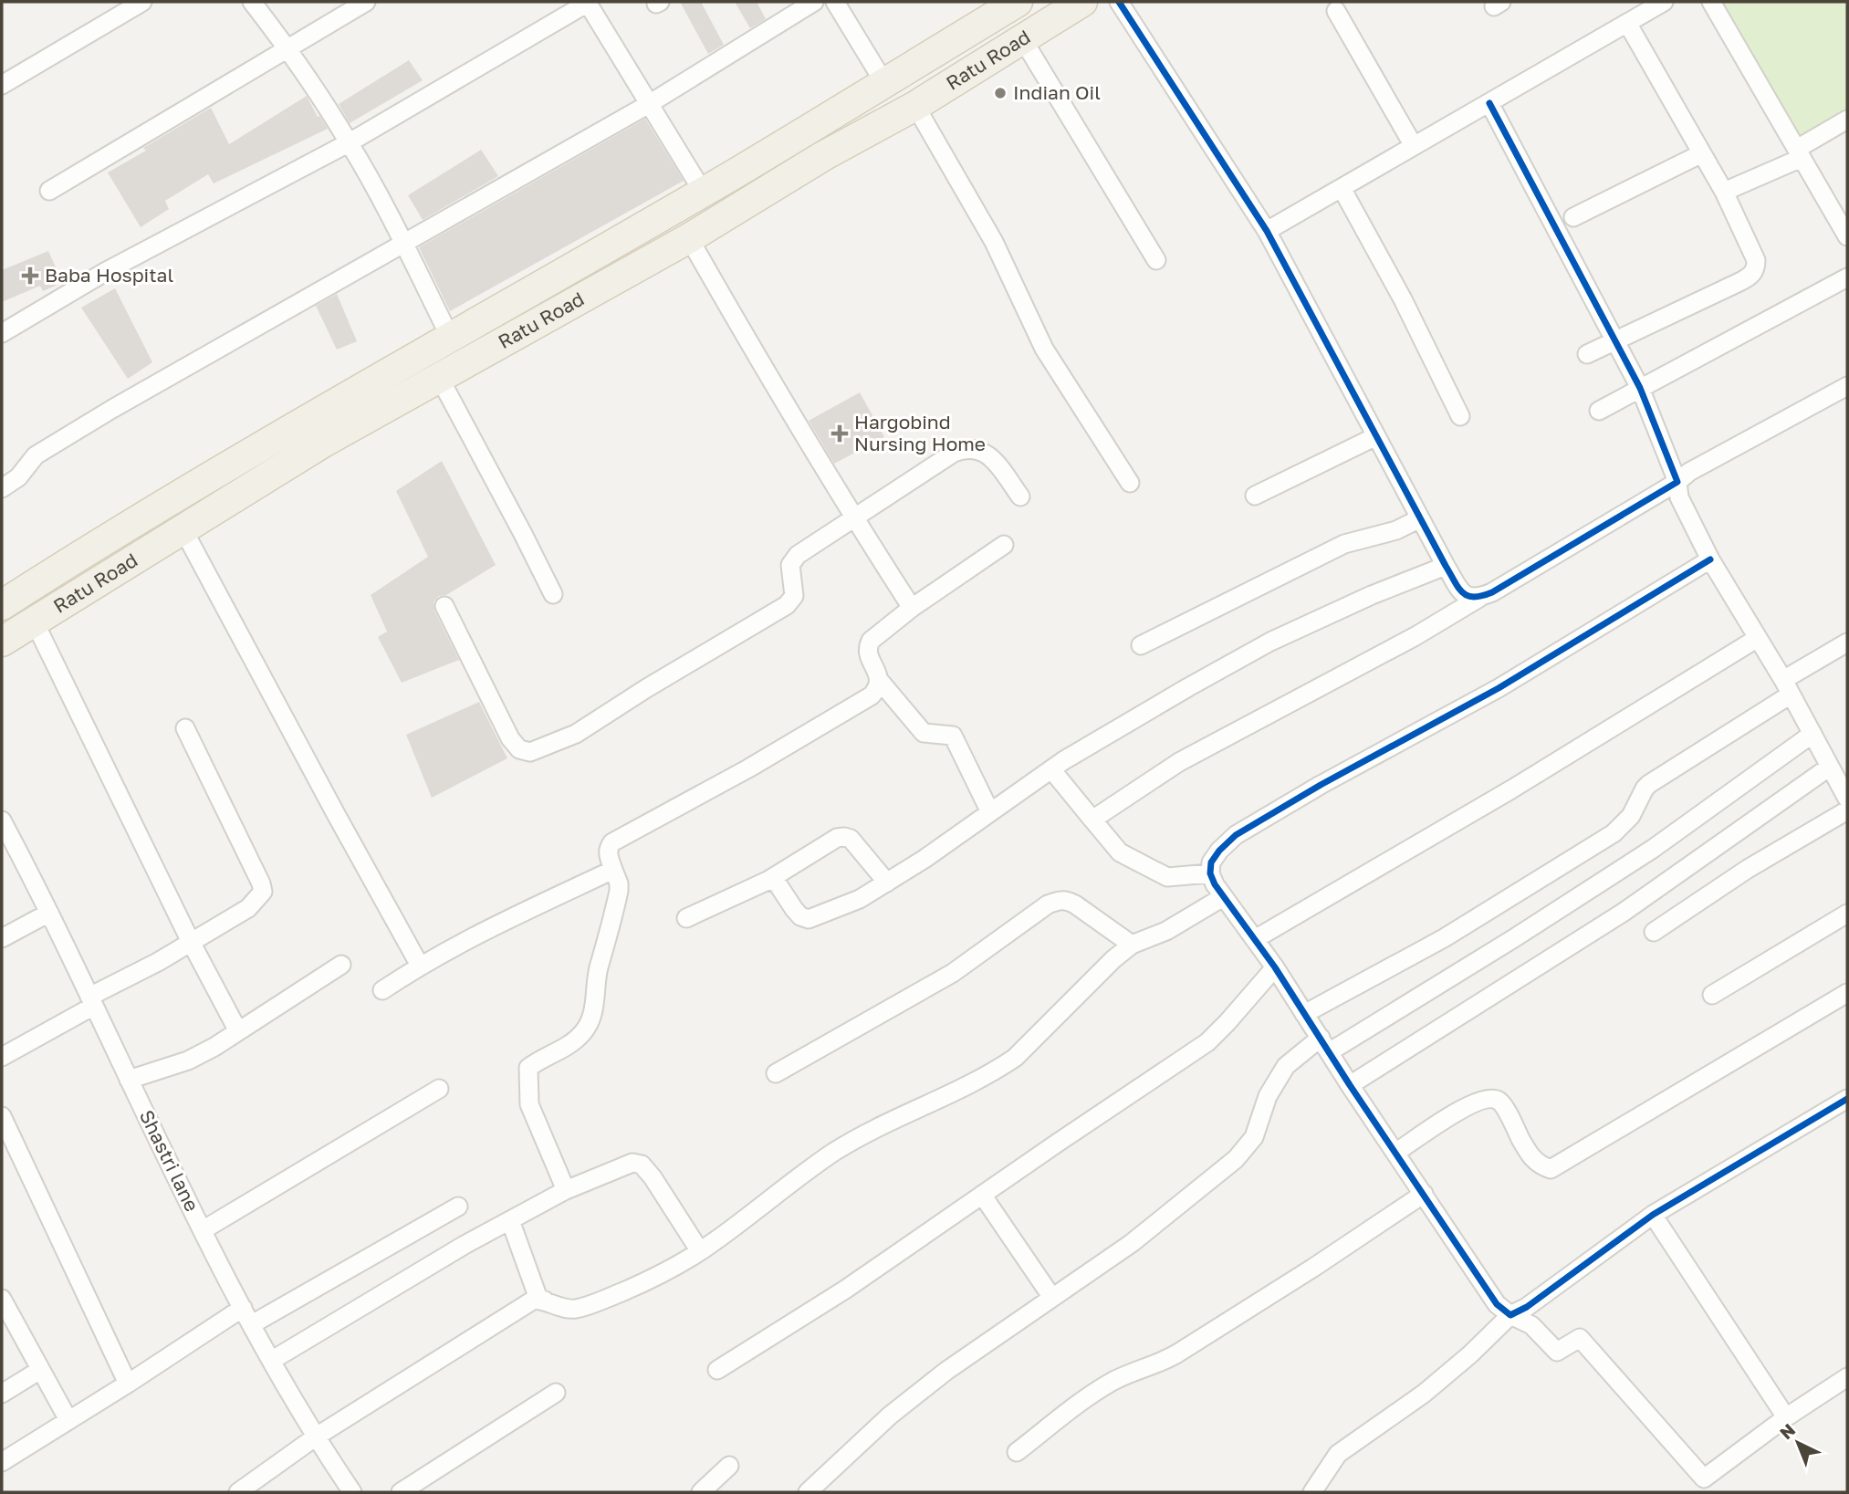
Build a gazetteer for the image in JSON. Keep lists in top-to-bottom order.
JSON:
{
  "streets": {
    "main road": ["Ratu Road"],
    "street": ["Shastri lane"]
  },
  "places": {
    "other": ["Indian Oil"],
    "health": ["Baba Hospital", "Hargobind Nursing Home"]
  },
  "north": "top left"
}
